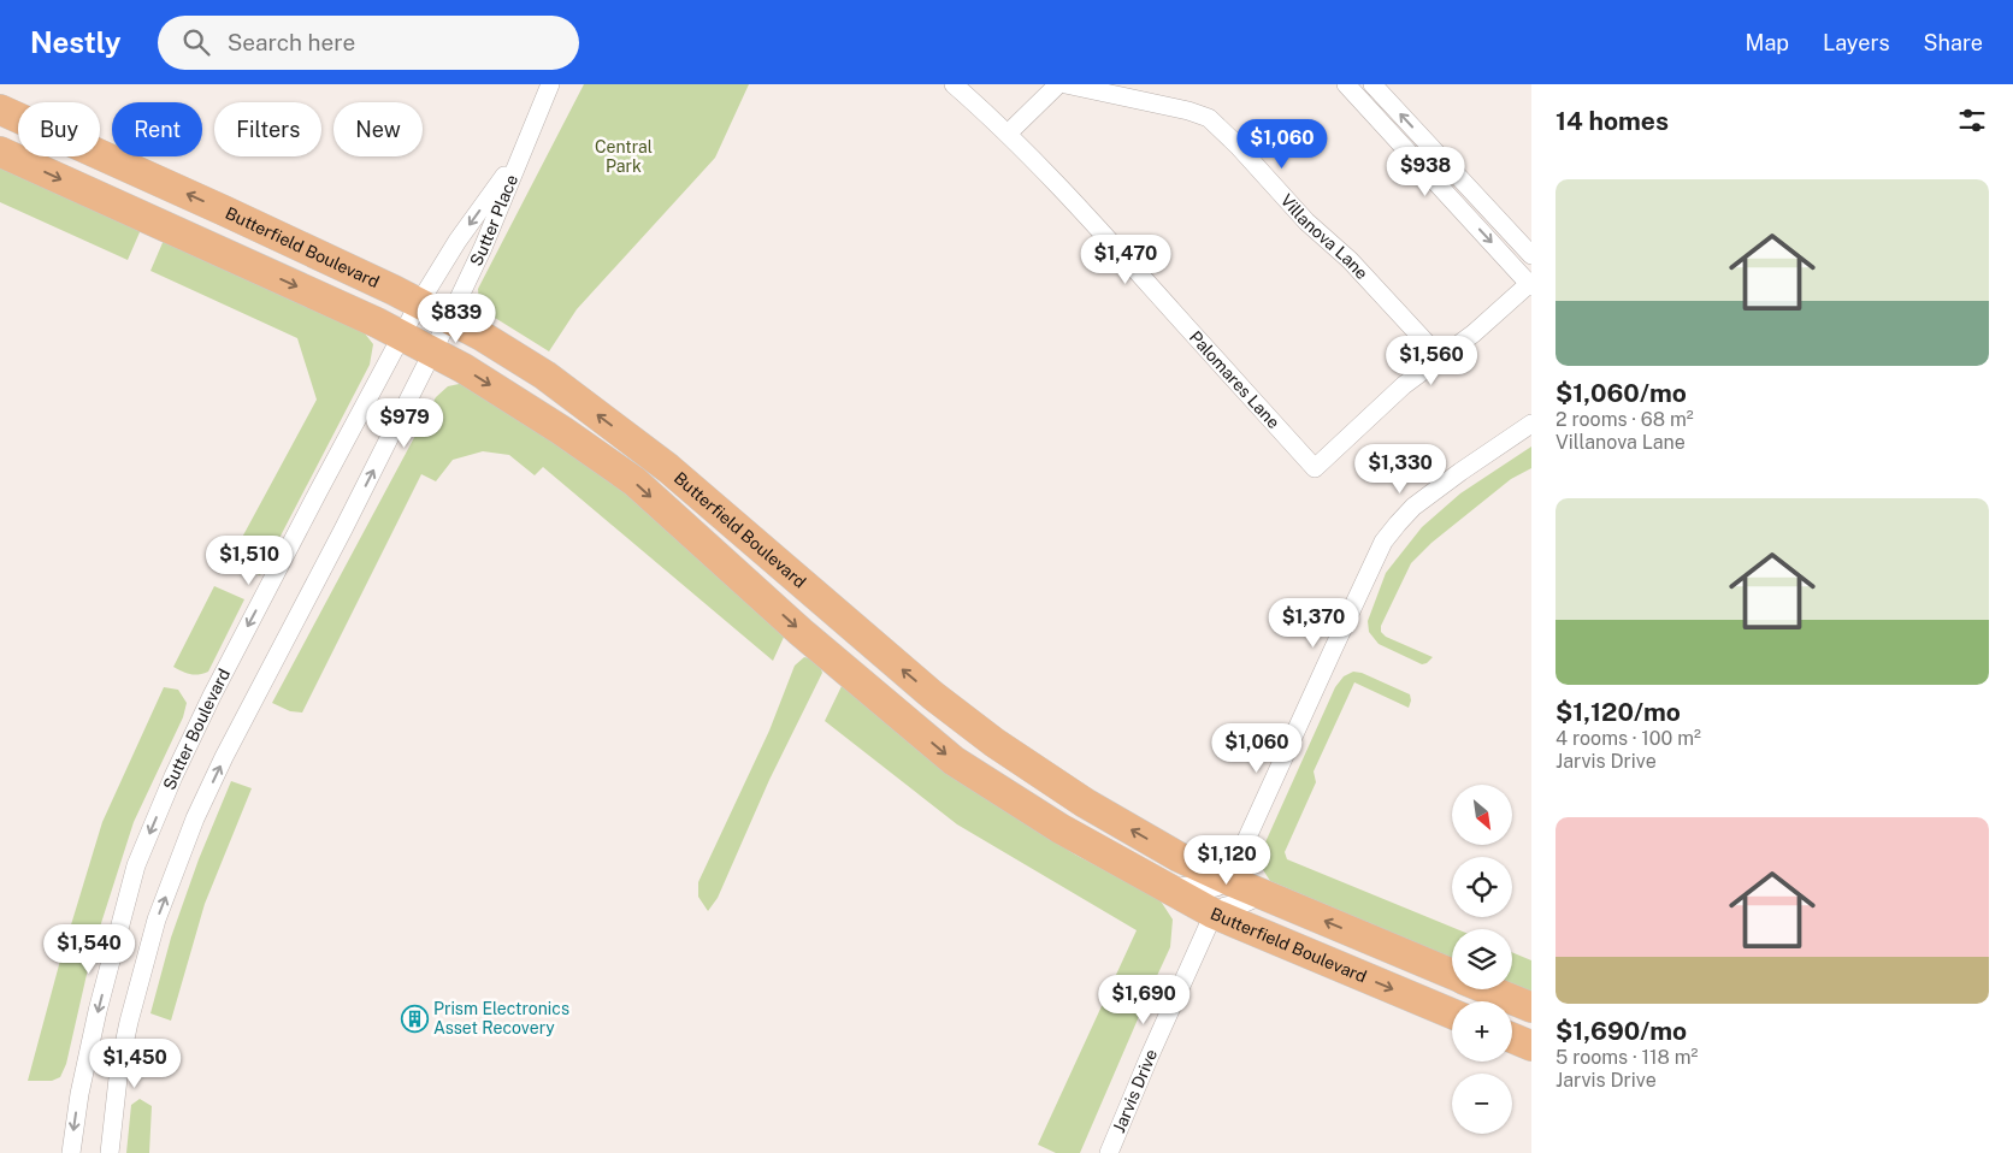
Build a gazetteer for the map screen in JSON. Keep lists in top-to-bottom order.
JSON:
{
  "streets": {
    "main road": ["Butterfield Boulevard"],
    "street": [
      "Sutter Place",
      "Villanova Lane",
      "Palomares Lane",
      "Sutter Boulevard",
      "Jarvis Drive"
    ]
  },
  "crossings": [
    ["Sutter Place", "Butterfield Boulevard"],
    ["Sutter Place", "Sutter Boulevard"],
    ["Villanova Lane", "Palomares Lane"],
    ["Butterfield Boulevard", "Sutter Boulevard"],
    ["Butterfield Boulevard", "Jarvis Drive"]
  ],
  "parks": ["Central Park"],
  "places": {
    "building": ["Prism Electronics Asset Recovery"]
  },
  "north": "bottom right",
  "page": {
    "header": "Nestly",
    "search": "Search here",
    "nav": ["Map", "Layers", "Share"],
    "heading": "14 homes",
    "chip": [
      "Buy",
      "Rent",
      "Filters",
      "New"
    ],
    "price": [
      "$1,060",
      "$938",
      "$1,470",
      "$839",
      "$1,560",
      "$979",
      "$1,330",
      "$1,510",
      "$1,370",
      "$1,060",
      "$1,120",
      "$1,540",
      "$1,690",
      "$1,450"
    ],
    "list": [
      {
        "name": "$1,060/mo",
        "note": "2 rooms · 68 m² · Villanova Lane"
      },
      {
        "name": "$1,120/mo",
        "note": "4 rooms · 100 m² · Jarvis Drive"
      },
      {
        "name": "$1,690/mo",
        "note": "5 rooms · 118 m² · Jarvis Drive"
      }
    ],
    "map_buttons": ["+", "−"]
  }
}
